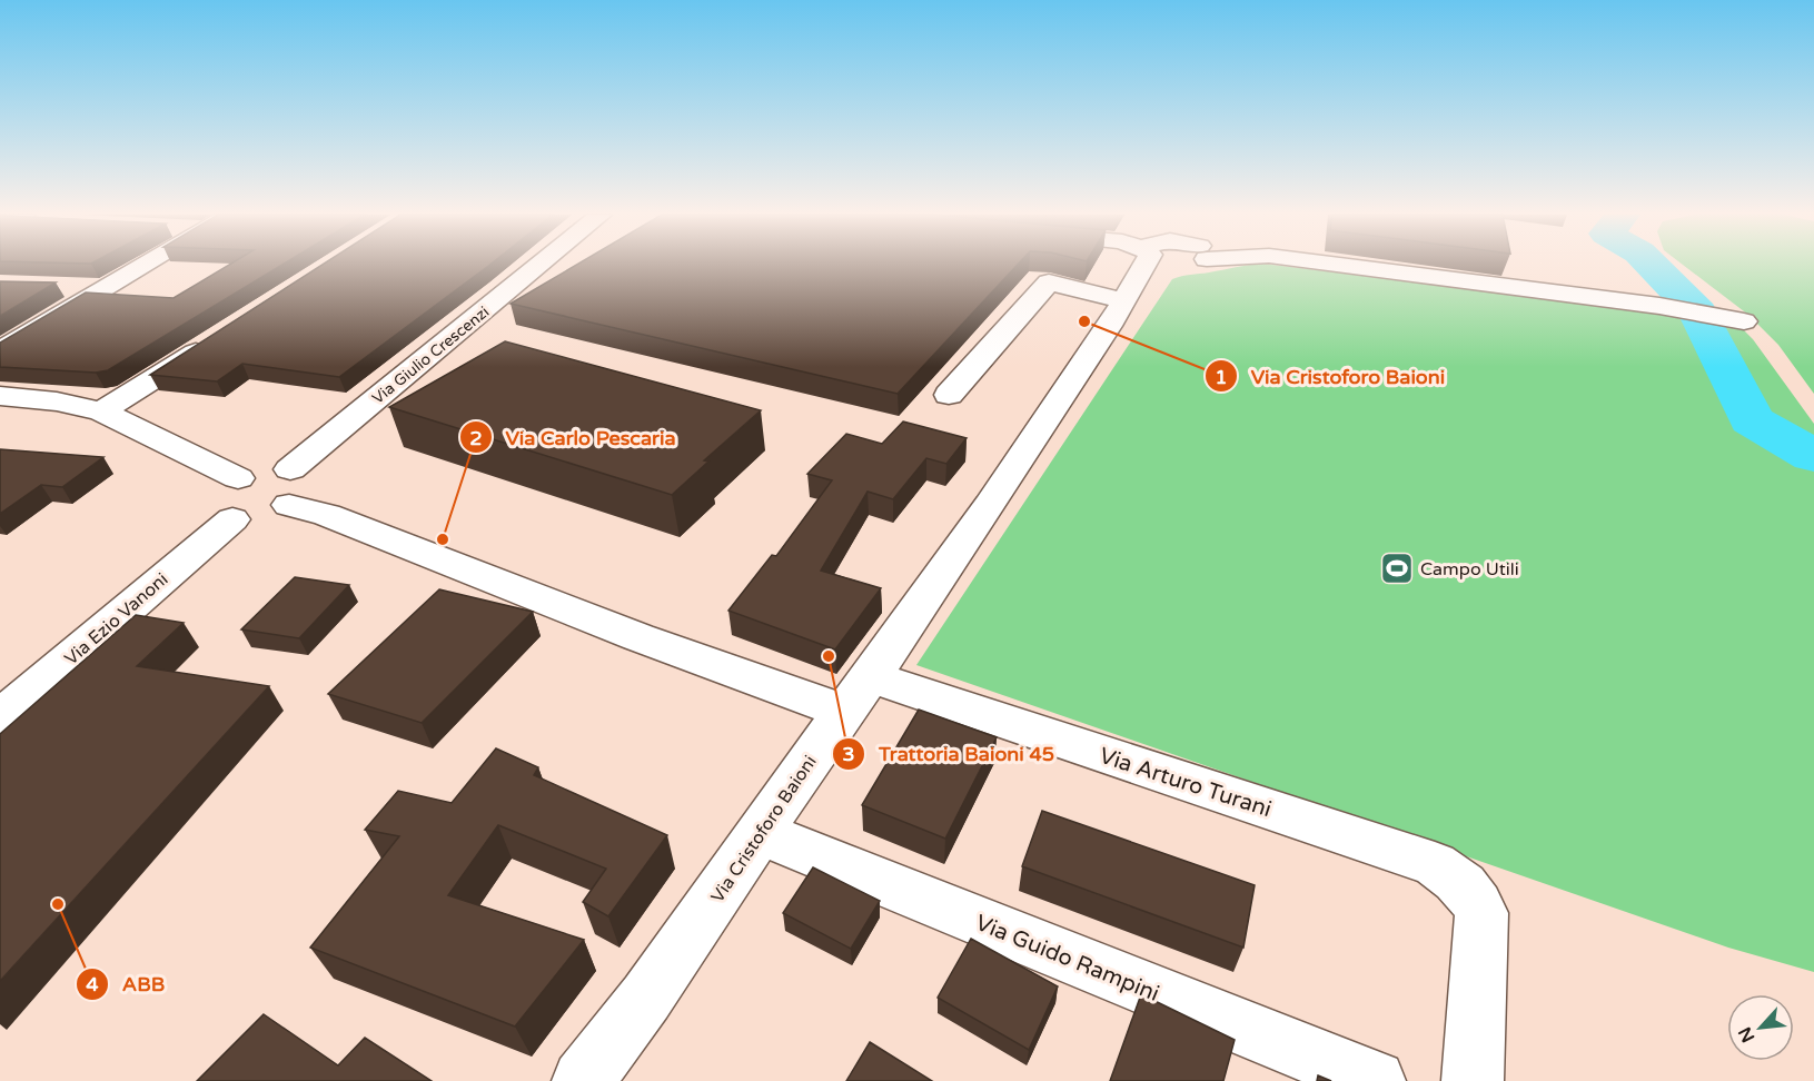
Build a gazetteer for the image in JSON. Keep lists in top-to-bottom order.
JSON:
{
  "streets": {
    "street": [
      "Via Giulio Crescenzi",
      "Via Ezio Vanoni",
      "Via Arturo Turani",
      "Via Cristoforo Baioni",
      "Via Guido Rampini"
    ]
  },
  "crossings": [
    ["Via Giulio Crescenzi", "Via Ezio Vanoni"],
    ["Via Giulio Crescenzi", "Via Arturo Turani"],
    ["Via Arturo Turani", "Via Cristoforo Baioni"],
    ["Via Cristoforo Baioni", "Via Guido Rampini"]
  ],
  "places": {
    "other": [
      "Via Cristoforo Baioni",
      "Via Carlo Pescaria",
      "Trattoria Baioni 45",
      "ABB"
    ],
    "sports": ["Campo Utili"]
  },
  "north": "bottom left"
}
